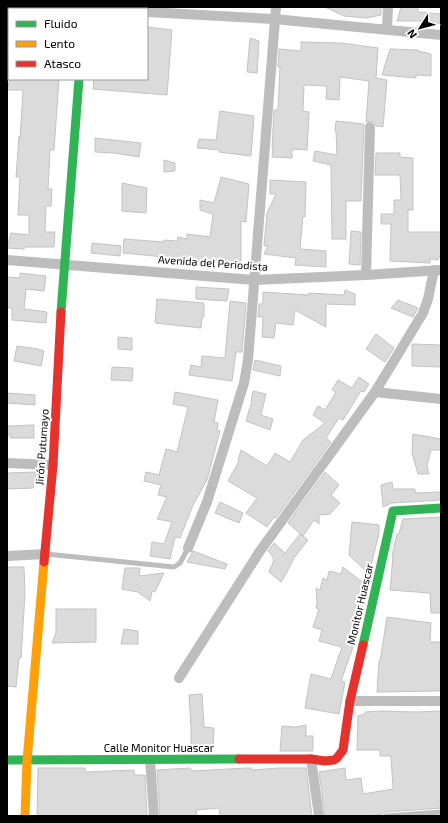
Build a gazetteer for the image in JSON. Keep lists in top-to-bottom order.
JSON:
{
  "streets": {
    "street": [
      "Avenida del Periodista",
      "Jirón Putumayo",
      "Monitor Huascar",
      "Calle Monitor Huascar"
    ]
  },
  "crossings": [
    ["Avenida del Periodista", "Jirón Putumayo"],
    ["Jirón Putumayo", "Calle Monitor Huascar"],
    ["Monitor Huascar", "Calle Monitor Huascar"]
  ],
  "legend": ["Fluido", "Lento", "Atasco"],
  "north": "bottom left"
}
